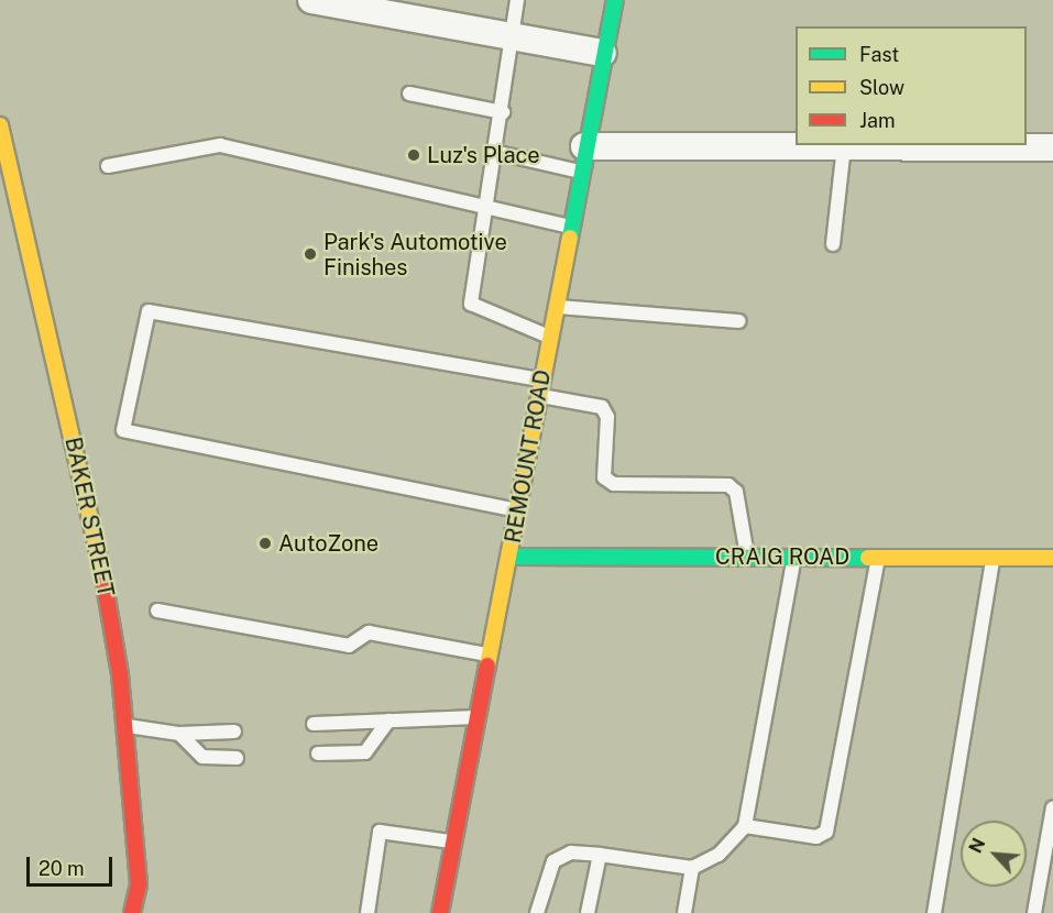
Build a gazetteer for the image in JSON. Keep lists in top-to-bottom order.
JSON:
{
  "streets": {
    "street": ["REMOUNT ROAD", "BAKER STREET", "CRAIG ROAD"]
  },
  "crossings": [
    ["REMOUNT ROAD", "CRAIG ROAD"]
  ],
  "places": ["Luz's Place", "Park's Automotive Finishes", "AutoZone"],
  "legend": ["Fast", "Slow", "Jam"],
  "scale_bar": "20 m",
  "north": "top left"
}
